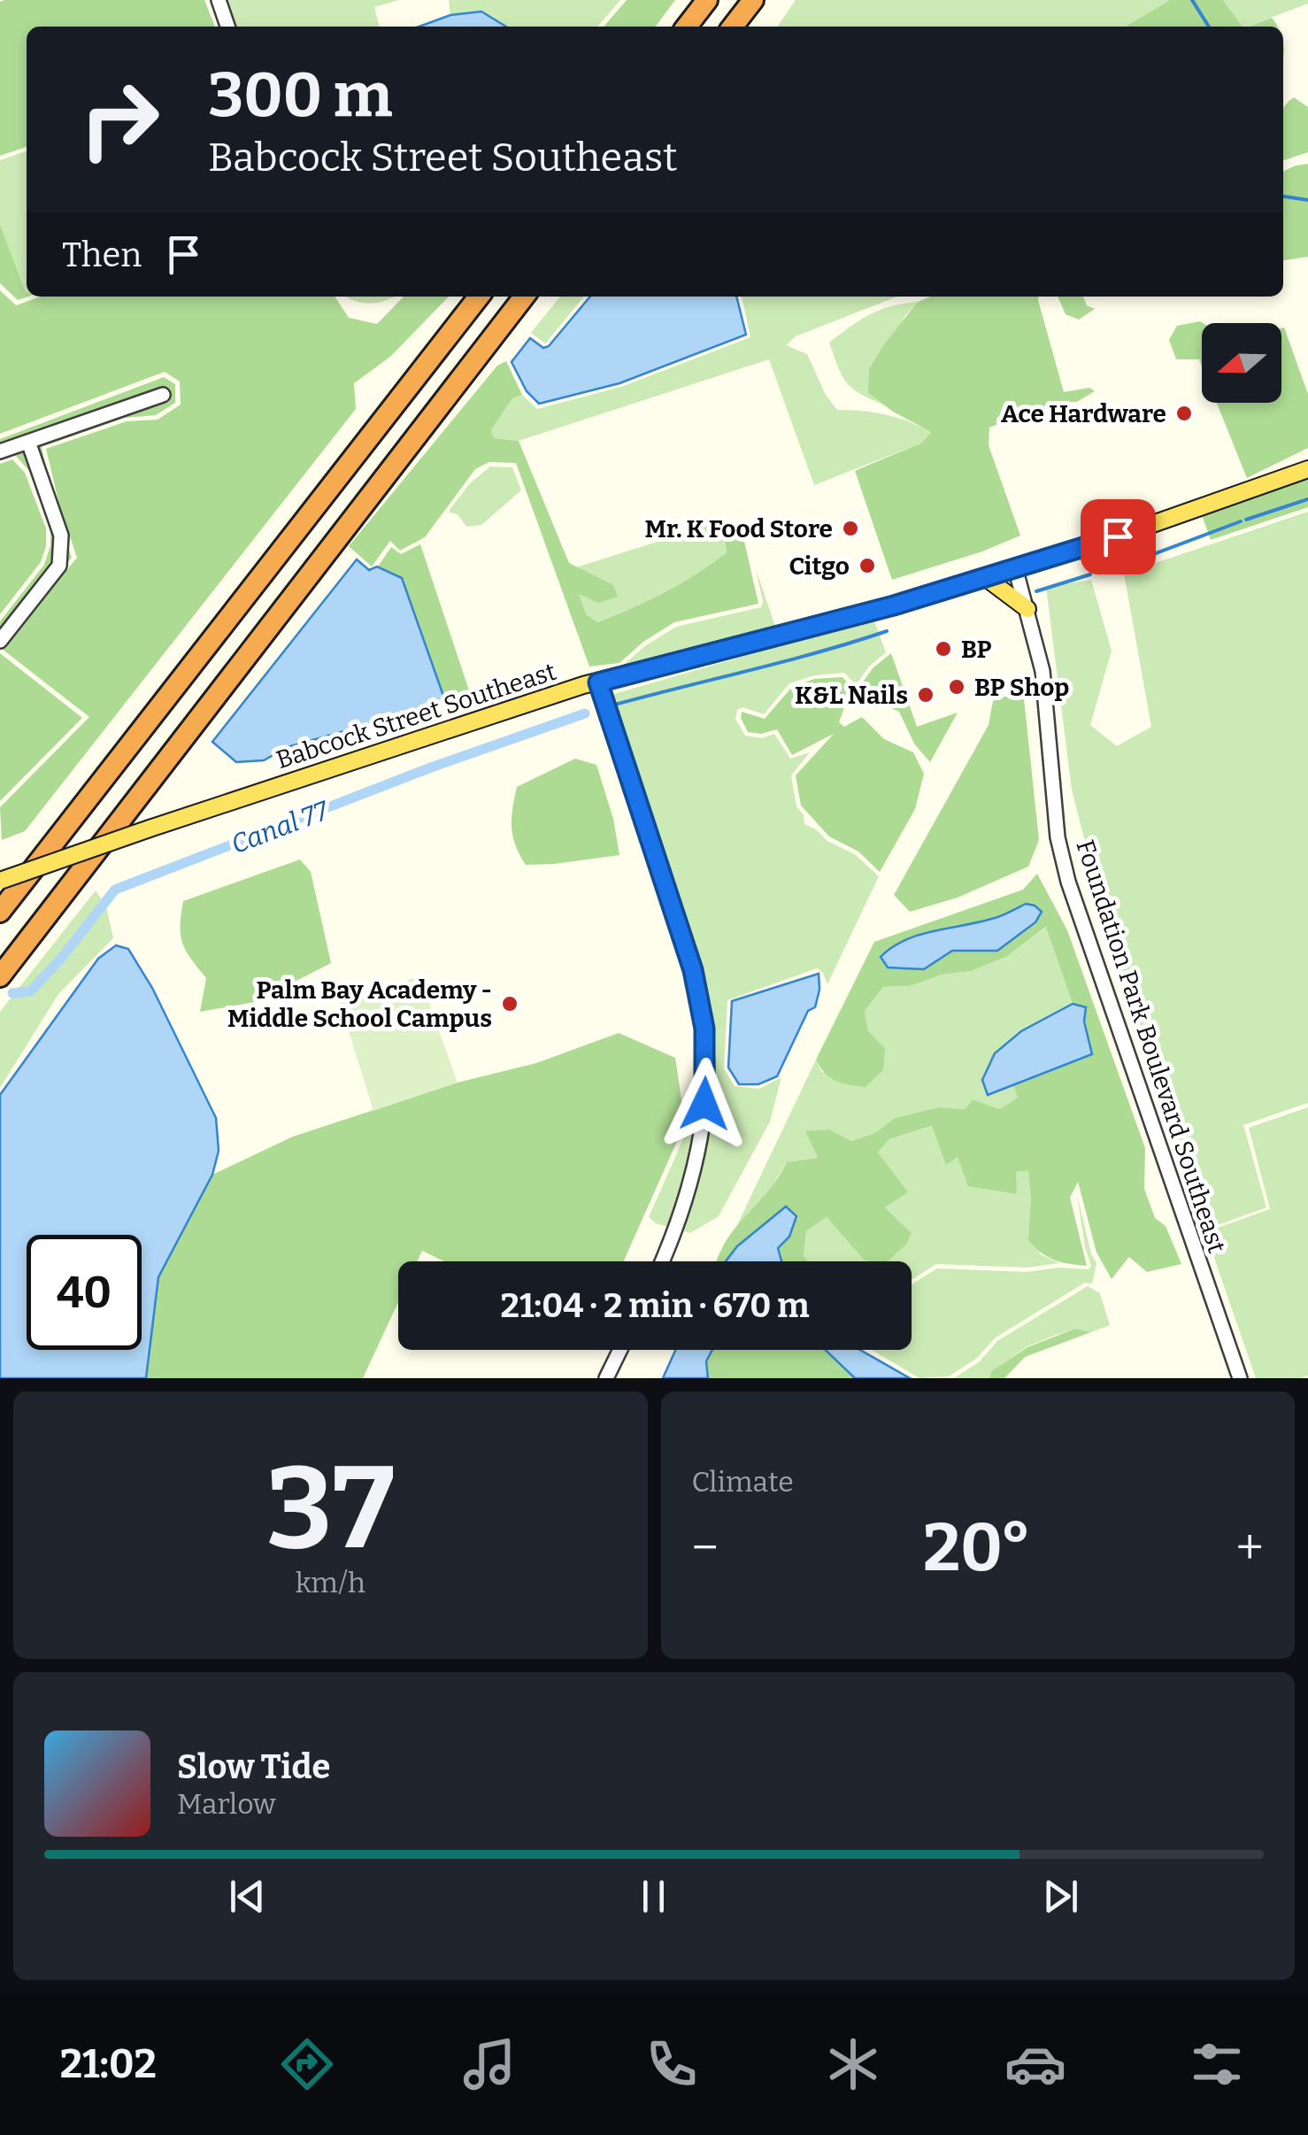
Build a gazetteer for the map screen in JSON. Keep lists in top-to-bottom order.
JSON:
{
  "streets": {
    "main road": ["Babcock Street Southeast"],
    "street": ["Foundation Park Boulevard Southeast"]
  },
  "crossings": [
    ["Babcock Street Southeast", "Foundation Park Boulevard Southeast"]
  ],
  "water": ["Canal 77"],
  "places": [
    "Ace Hardware",
    "Mr. K Food Store",
    "Citgo",
    "BP",
    "BP Shop",
    "K&L Nails",
    "Palm Bay Academy - Middle School Campus"
  ],
  "north": "left",
  "page": {
    "turn": ["300 m", "Babcock Street Southeast"],
    "then": "Then",
    "limit": "40",
    "trip": "21:04 · 2 min · 670 m",
    "tile": [
      ["37", "km/h"],
      "Climate"
    ],
    "heat": ["−", "20°", "+"],
    "song": ["Slow Tide", "Marlow"],
    "tabs": "21:02"
  }
}
